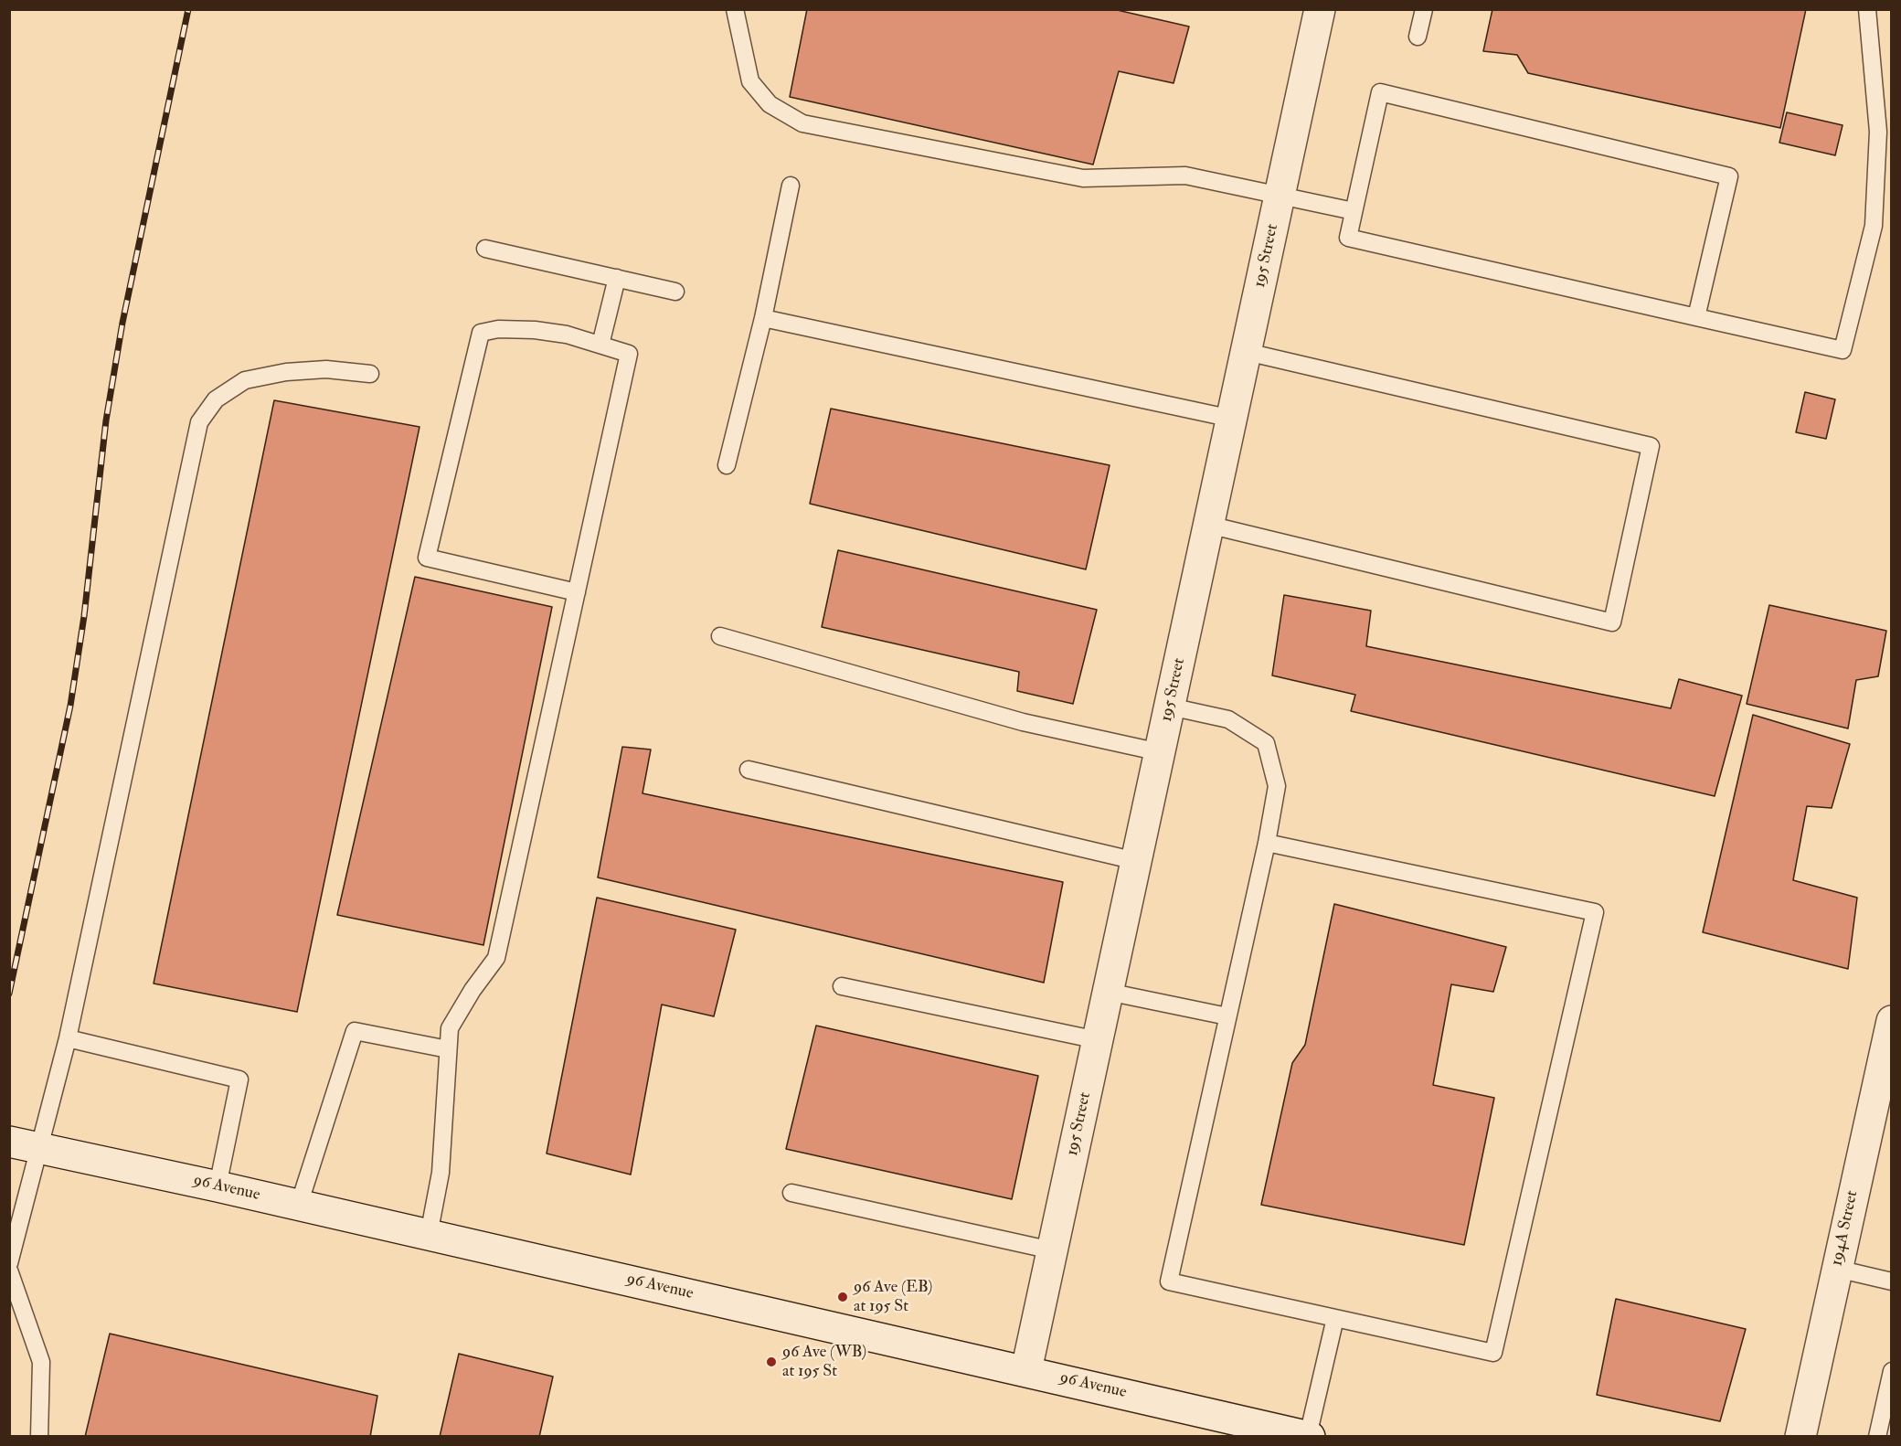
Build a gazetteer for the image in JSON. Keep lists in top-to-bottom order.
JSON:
{
  "streets": {
    "street": ["195 Street", "96 Avenue", "194A Street"]
  },
  "crossings": [
    ["195 Street", "96 Avenue"]
  ],
  "places": ["96 Ave (EB) at 195 St", "96 Ave (WB) at 195 St"]
}
